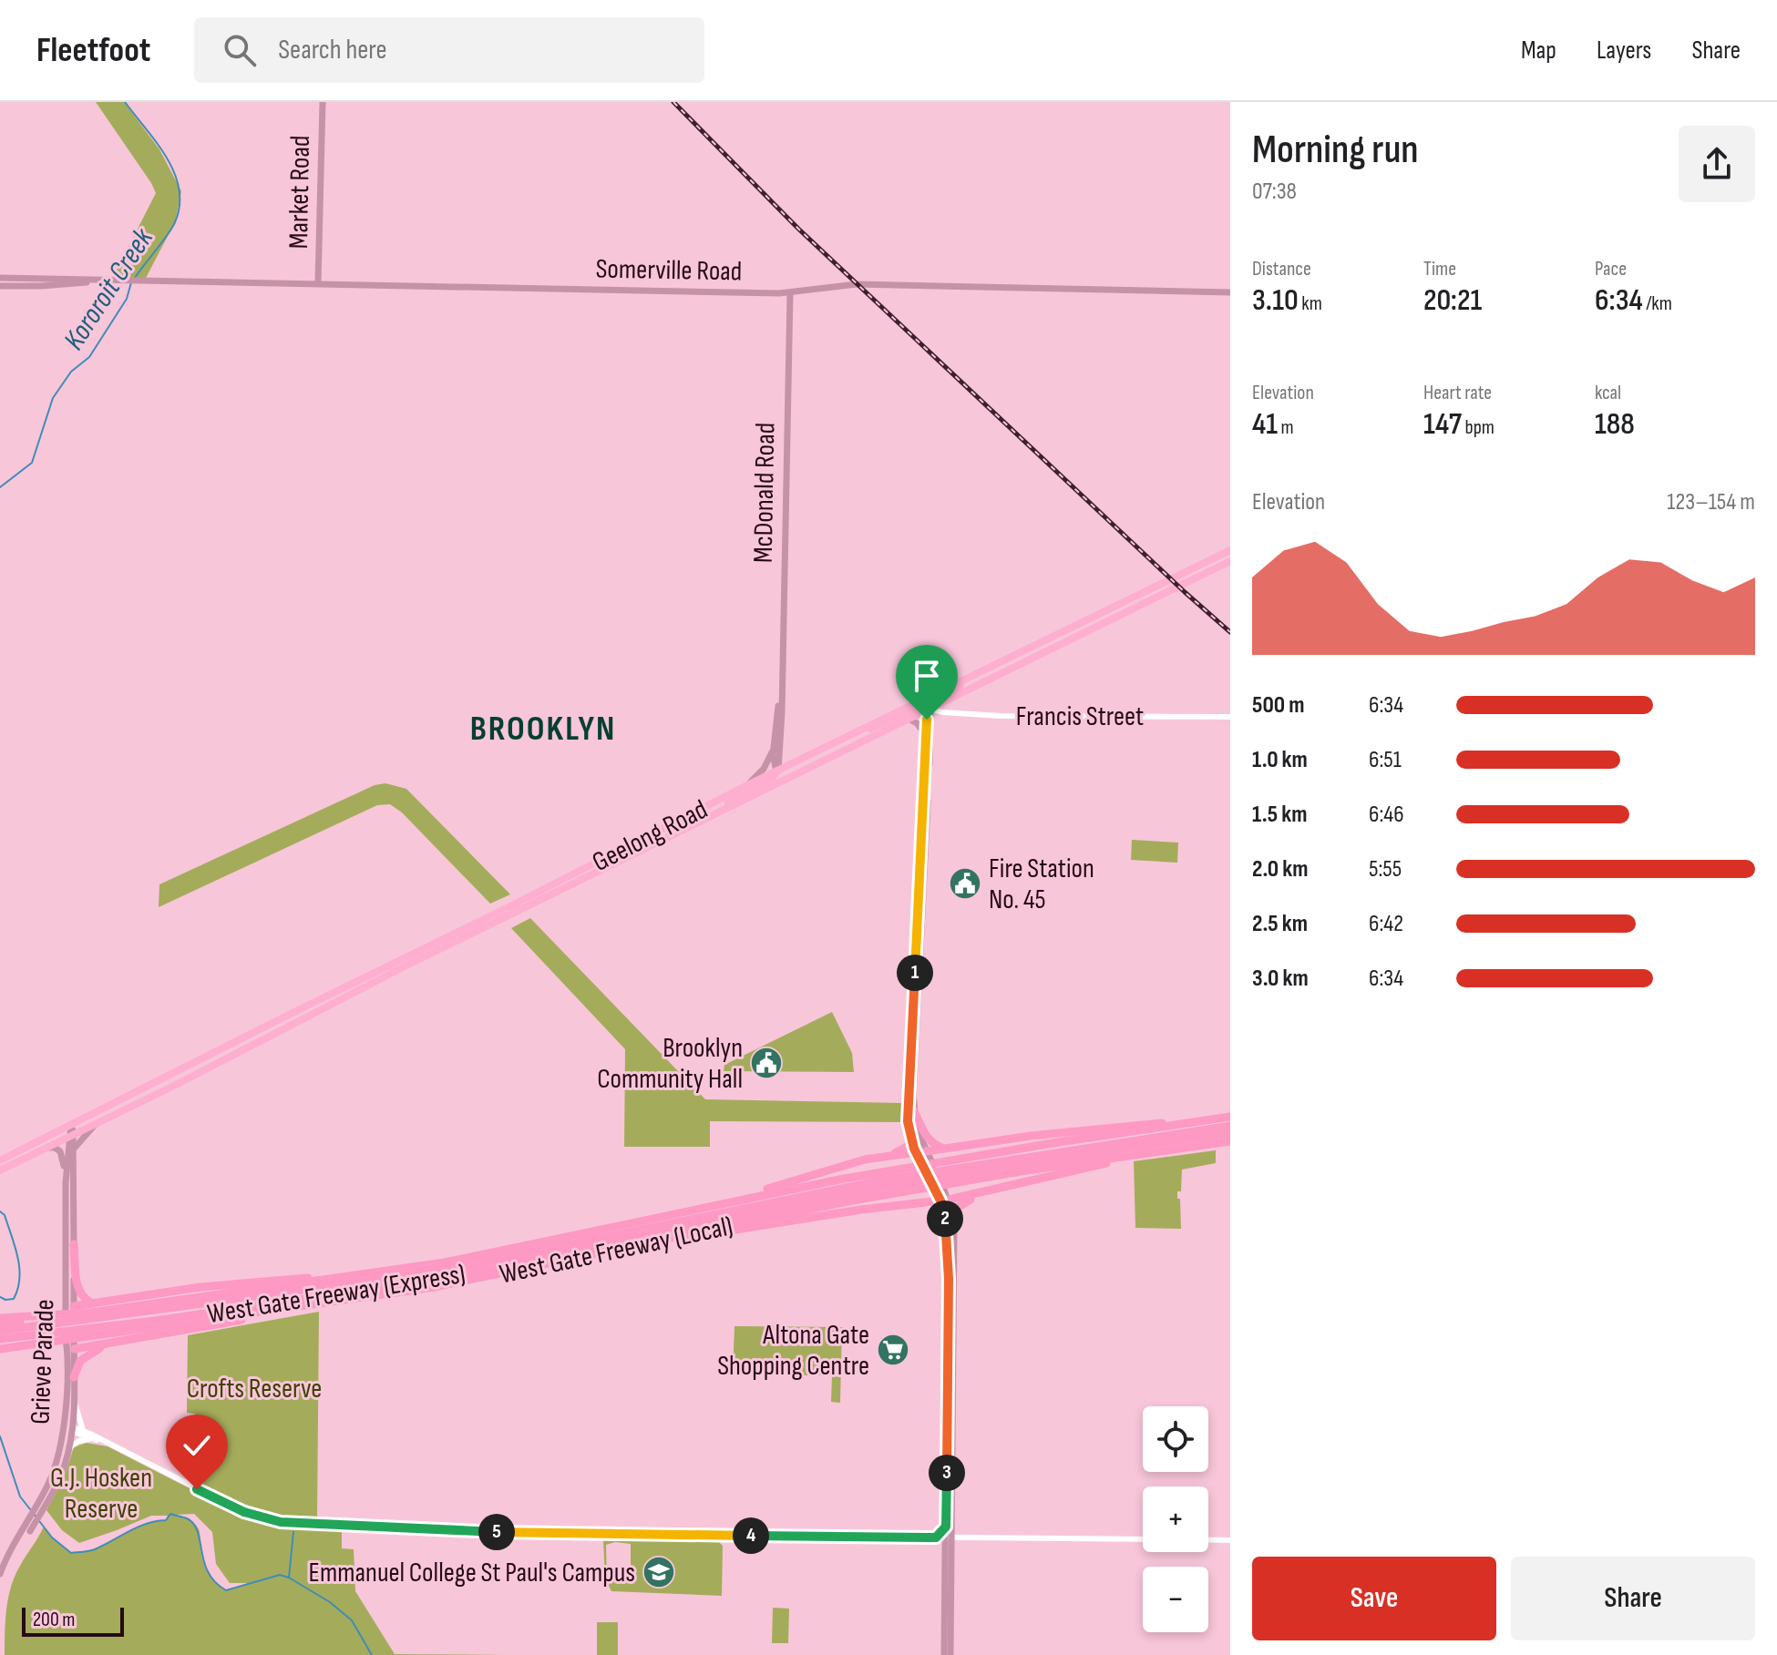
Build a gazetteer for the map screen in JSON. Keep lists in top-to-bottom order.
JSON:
{
  "streets": {
    "highway": ["Geelong Road", "West Gate Freeway (Local)", "West Gate Freeway (Express)"],
    "main road": [
      "Market Road",
      "Somerville Road",
      "McDonald Road",
      "Francis Street",
      "Grieve Parade"
    ]
  },
  "crossings": [
    ["Market Road", "Somerville Road"],
    ["Somerville Road", "McDonald Road"],
    ["McDonald Road", "Geelong Road"],
    ["Geelong Road", "Grieve Parade"],
    ["West Gate Freeway (Local)", "West Gate Freeway (Express)"]
  ],
  "districts": ["BROOKLYN"],
  "water": ["Kororoit Creek"],
  "parks": ["Crofts Reserve", "G.J. Hosken Reserve"],
  "places": {
    "public building": ["Fire Station No. 45", "Brooklyn Community Hall"],
    "supermarket": ["Altona Gate Shopping Centre"],
    "school or university": ["Emmanuel College St Paul's Campus"]
  },
  "scale_bar": "200 m",
  "page": {
    "header": "Fleetfoot",
    "search": "Search here",
    "nav": ["Map", "Layers", "Share"],
    "heading": ["Morning run", "07:38"],
    "stats": [
      ["Distance", "3.10 km"],
      ["Time", "20:21"],
      ["Pace", "6:34 /km"],
      ["Elevation", "41 m"],
      ["Heart rate", "147 bpm"],
      ["kcal", "188"]
    ],
    "chart": ["Elevation", "123–154 m"],
    "list": [
      {
        "name": "500 m",
        "note": "6:34"
      },
      {
        "name": "1.0 km",
        "note": "6:51"
      },
      {
        "name": "1.5 km",
        "note": "6:46"
      },
      {
        "name": "2.0 km",
        "note": "5:55"
      },
      {
        "name": "2.5 km",
        "note": "6:42"
      },
      {
        "name": "3.0 km",
        "note": "6:34"
      }
    ],
    "pins": [
      "1",
      "2",
      "3",
      "5",
      "4"
    ],
    "map_buttons": ["+", "−"],
    "buttons": ["Save", "Share"],
    "scale": "200 m"
  }
}
